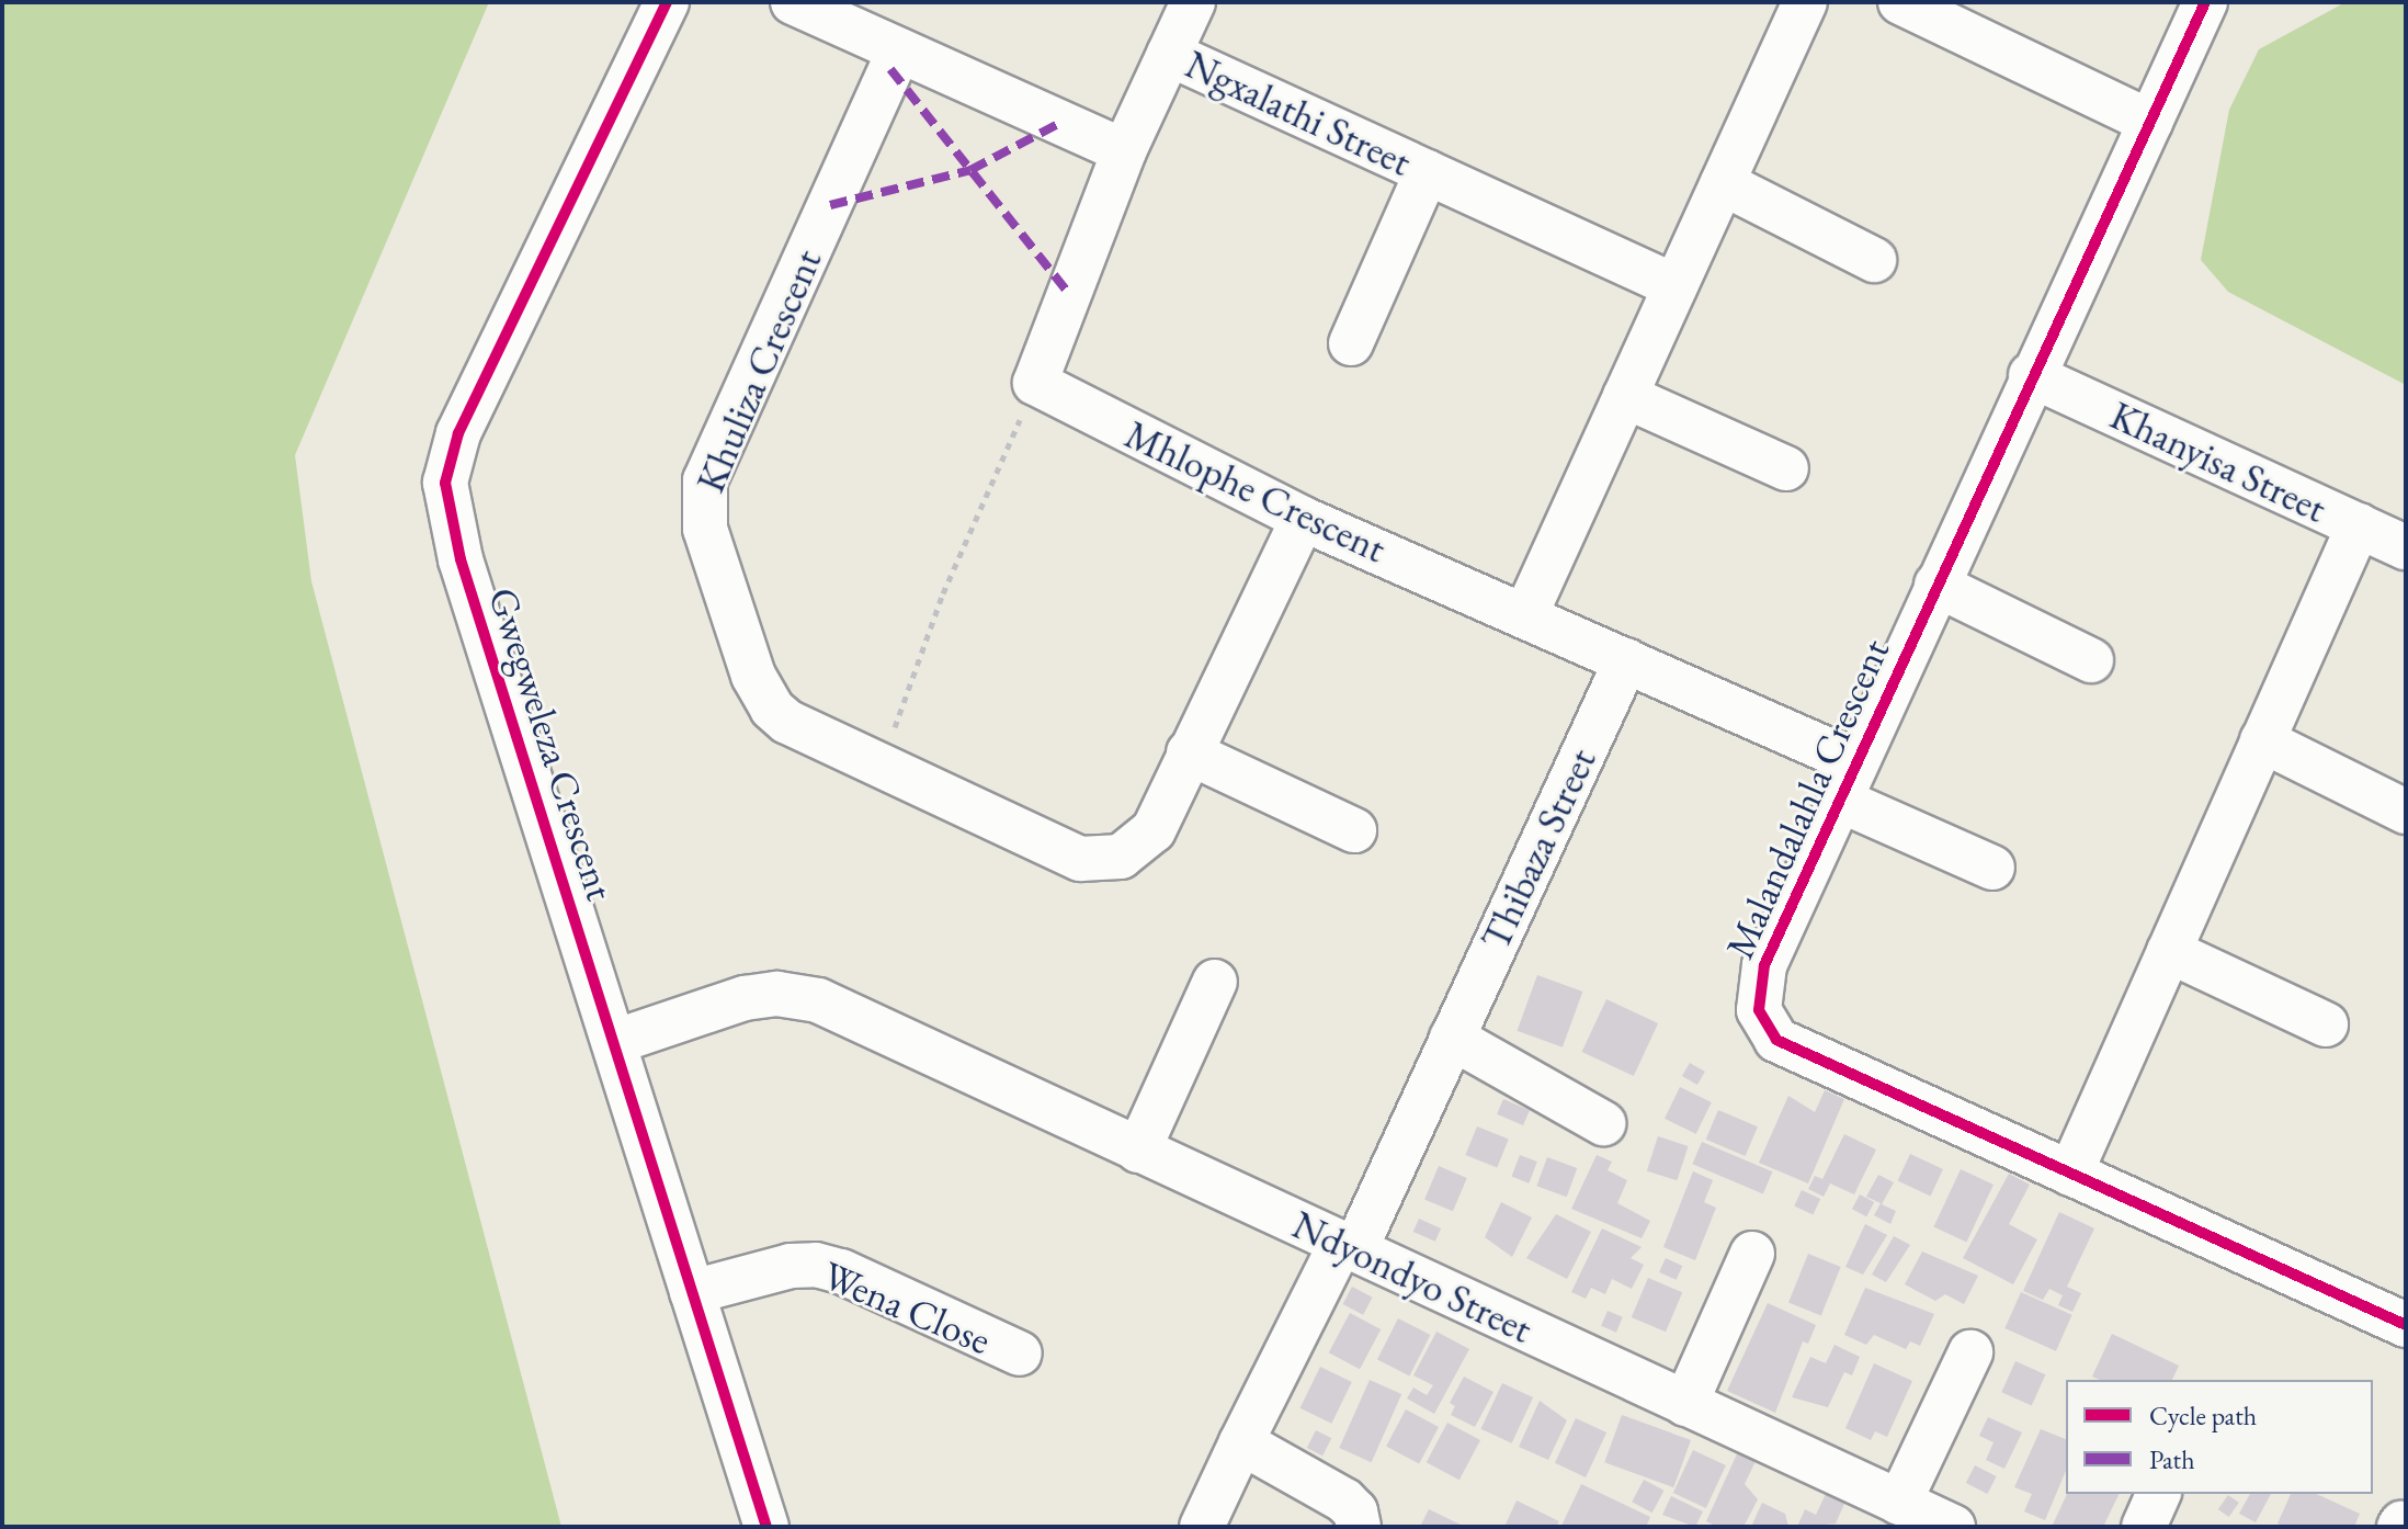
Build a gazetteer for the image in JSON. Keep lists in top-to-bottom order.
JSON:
{
  "streets": {
    "street": [
      "Ngxalathi Street",
      "Khuliza Crescent",
      "Khanyisa Street",
      "Mhlophe Crescent",
      "Gwegweleza Crescent",
      "Malandalahla Crescent",
      "Thibaza Street",
      "Ndyondyo Street",
      "Wena Close"
    ]
  },
  "crossings": [
    ["Khuliza Crescent", "Mhlophe Crescent"],
    ["Khanyisa Street", "Malandalahla Crescent"],
    ["Mhlophe Crescent", "Malandalahla Crescent"],
    ["Mhlophe Crescent", "Thibaza Street"],
    ["Gwegweleza Crescent", "Ndyondyo Street"],
    ["Gwegweleza Crescent", "Wena Close"],
    ["Thibaza Street", "Ndyondyo Street"]
  ],
  "legend": ["Cycle path", "Path"]
}
